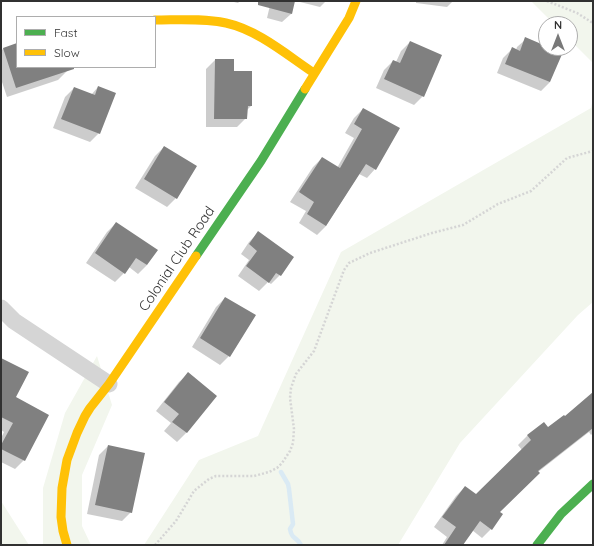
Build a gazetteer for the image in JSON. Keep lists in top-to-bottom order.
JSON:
{
  "streets": {
    "street": ["Colonial Club Road"]
  },
  "legend": ["Fast", "Slow"],
  "north": "top"
}
